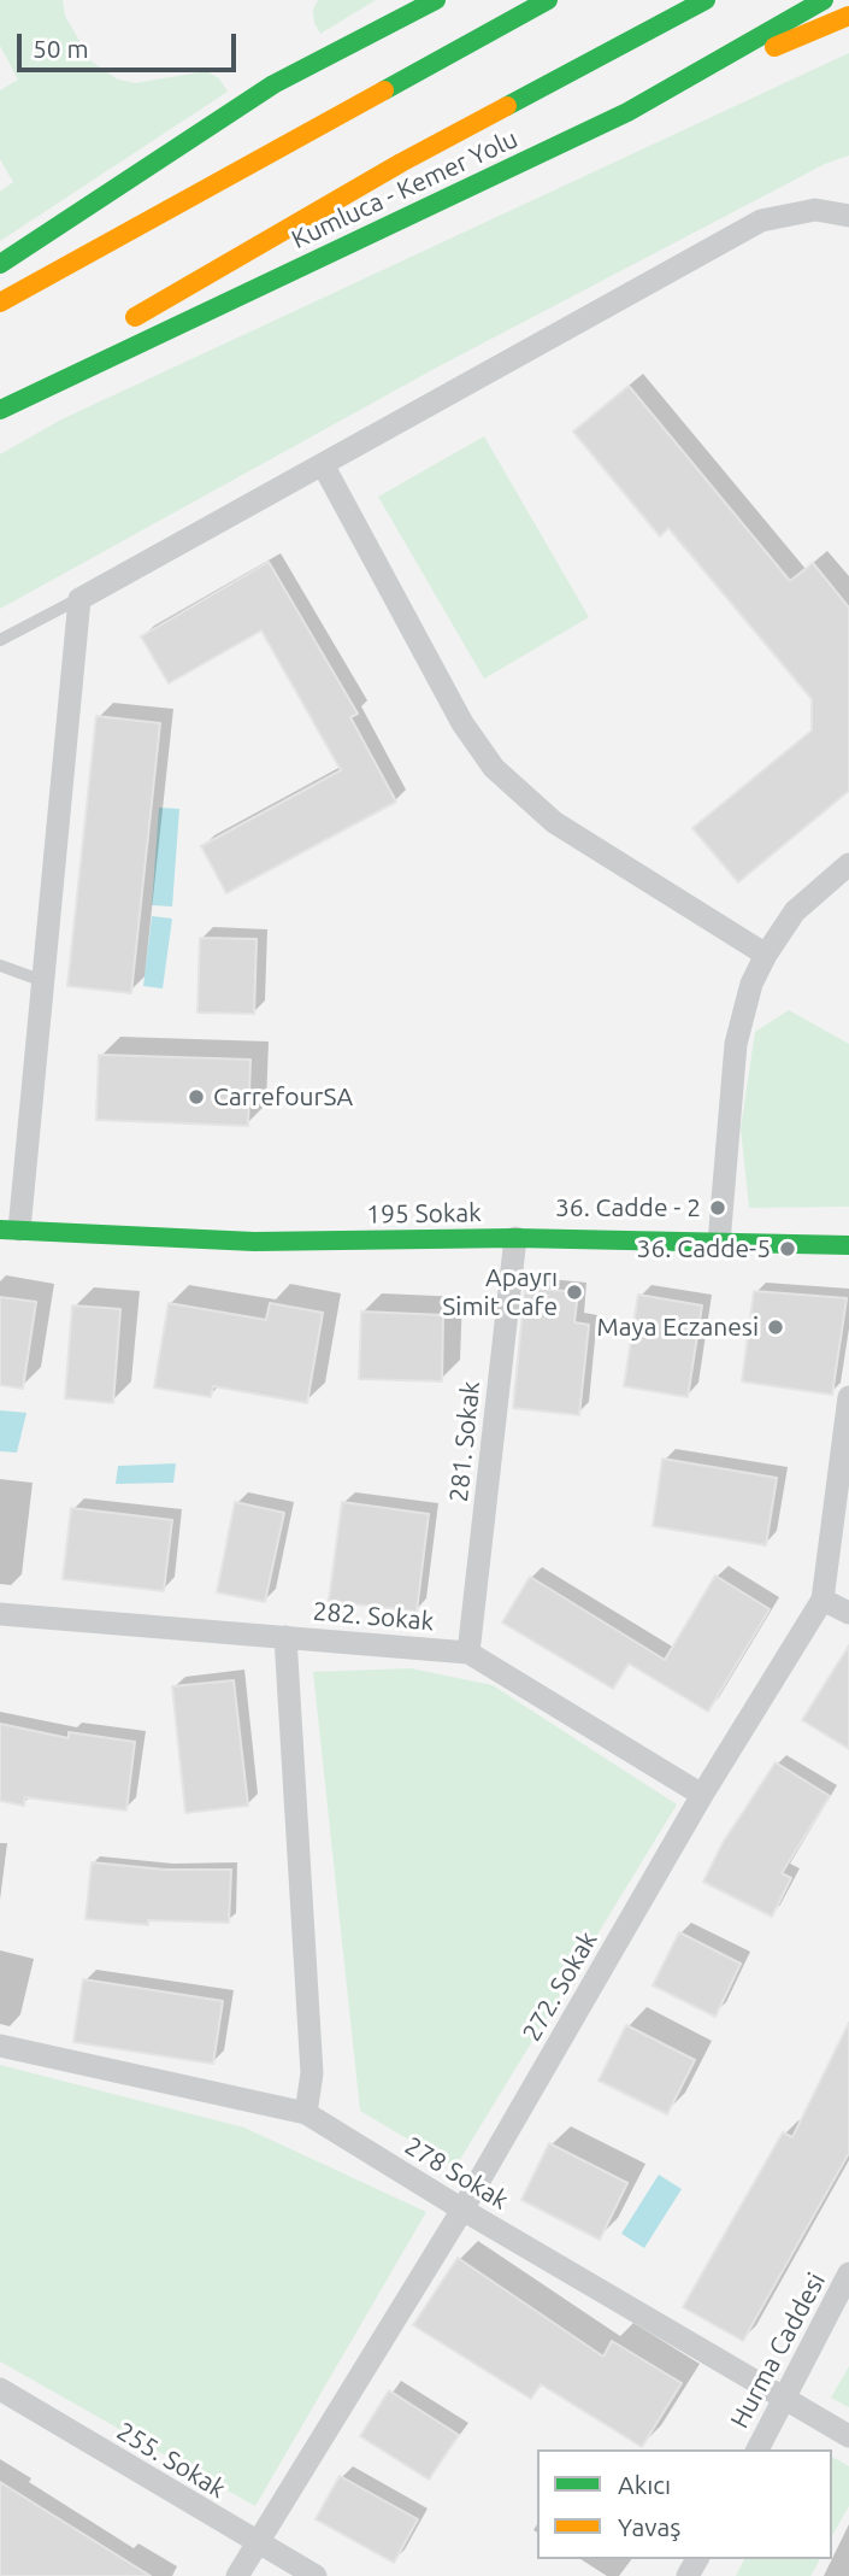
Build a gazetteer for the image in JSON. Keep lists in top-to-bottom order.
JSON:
{
  "streets": {
    "main road": ["Kumluca - Kemer Yolu", "195 Sokak"],
    "street": [
      "281. Sokak",
      "282. Sokak",
      "272. Sokak",
      "278 Sokak",
      "Hurma Caddesi",
      "255. Sokak"
    ]
  },
  "crossings": [
    ["195 Sokak", "281. Sokak"],
    ["281. Sokak", "282. Sokak"],
    ["282. Sokak", "272. Sokak"],
    ["272. Sokak", "278 Sokak"],
    ["272. Sokak", "255. Sokak"],
    ["278 Sokak", "Hurma Caddesi"]
  ],
  "places": [
    "CarrefourSA",
    "36. Cadde - 2",
    "36. Cadde-5",
    "Apayrı Simit Cafe",
    "Maya Eczanesi"
  ],
  "legend": ["Akıcı", "Yavaş"],
  "scale_bar": "50 m"
}
